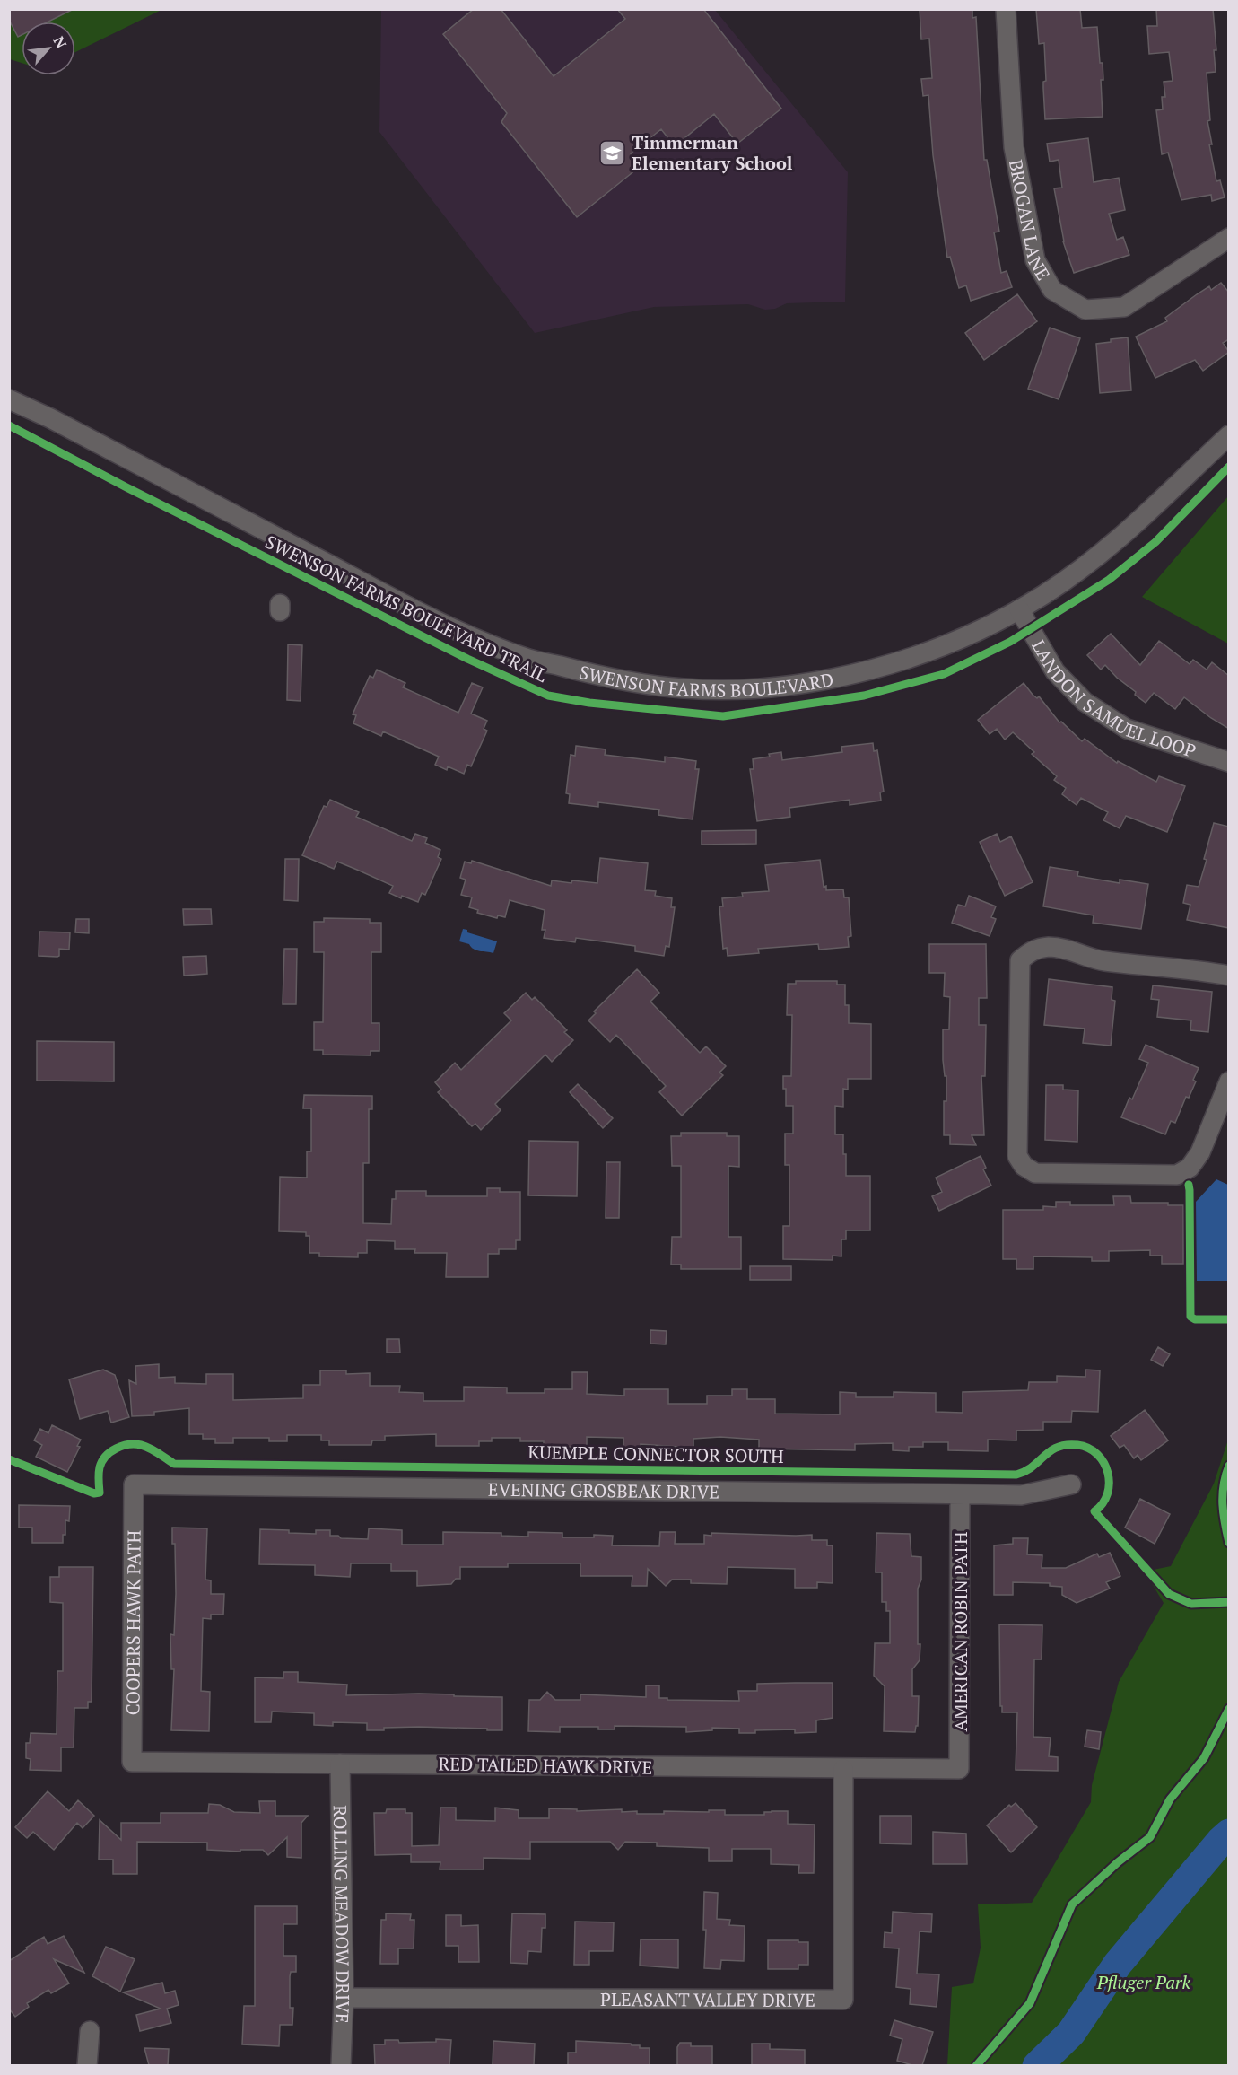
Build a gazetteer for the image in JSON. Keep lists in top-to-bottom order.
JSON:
{
  "streets": {
    "street": [
      "BROGAN LANE",
      "SWENSON FARMS BOULEVARD",
      "LANDON SAMUEL LOOP",
      "EVENING GROSBEAK DRIVE",
      "COOPERS HAWK PATH",
      "AMERICAN ROBIN PATH",
      "RED TAILED HAWK DRIVE",
      "ROLLING MEADOW DRIVE",
      "PLEASANT VALLEY DRIVE"
    ],
    "cycle path": ["SWENSON FARMS BOULEVARD TRAIL", "KUEMPLE CONNECTOR SOUTH"]
  },
  "crossings": [
    ["SWENSON FARMS BOULEVARD", "LANDON SAMUEL LOOP"],
    ["EVENING GROSBEAK DRIVE", "COOPERS HAWK PATH"],
    ["EVENING GROSBEAK DRIVE", "AMERICAN ROBIN PATH"],
    ["COOPERS HAWK PATH", "RED TAILED HAWK DRIVE"],
    ["AMERICAN ROBIN PATH", "RED TAILED HAWK DRIVE"],
    ["RED TAILED HAWK DRIVE", "ROLLING MEADOW DRIVE"],
    ["RED TAILED HAWK DRIVE", "PLEASANT VALLEY DRIVE"],
    ["ROLLING MEADOW DRIVE", "PLEASANT VALLEY DRIVE"]
  ],
  "parks": ["Pfluger Park"],
  "places": {
    "school or university": ["Timmerman Elementary School"]
  },
  "north": "top right"
}
